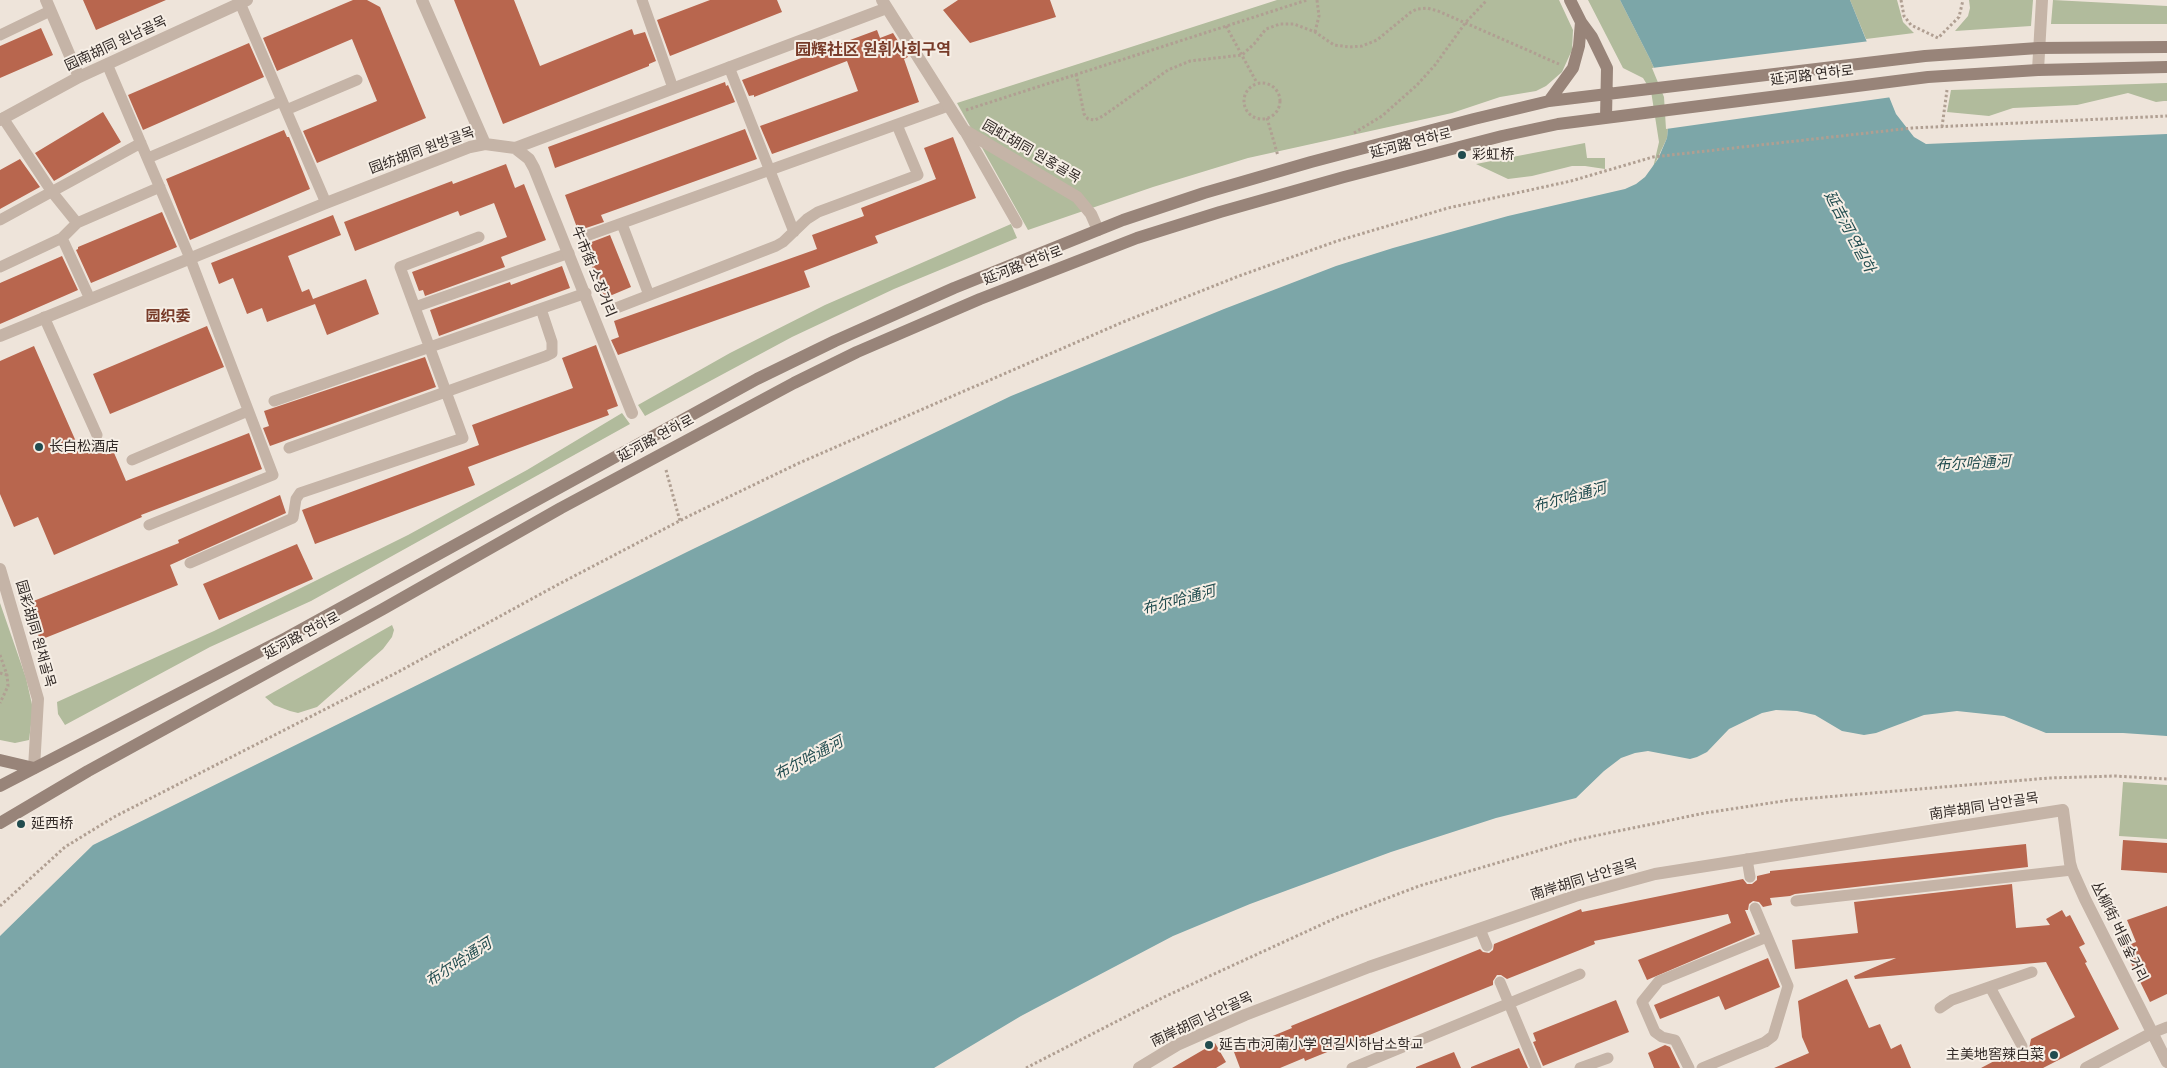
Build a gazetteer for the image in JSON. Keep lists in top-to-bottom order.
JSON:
{
  "streets": {
    "main road": ["延河路 연하로"],
    "street": [
      "园南胡同 원남골목",
      "园纺胡同 원방골목",
      "园虹胡同 원홍골목",
      "牛市街 소장거리",
      "园彩胡同 원채골목",
      "南岸胡同 남안골목",
      "丛柳街 버들숲거리"
    ]
  },
  "crossings": [
    ["延河路 연하로", "园虹胡同 원홍골목"],
    ["延河路 연하로", "园彩胡同 원채골목"],
    ["园纺胡同 원방골목", "园虹胡同 원홍골목"],
    ["园纺胡同 원방골목", "牛市街 소장거리"],
    ["南岸胡同 남안골목", "丛柳街 버들숲거리"]
  ],
  "districts": ["园辉社区 원휘사회구역", "园织委"],
  "water": ["延吉河 연길하", "布尔哈通河"],
  "places": [
    "彩虹桥",
    "长白松酒店",
    "延西桥",
    "延吉市河南小学 연길시하남소학교",
    "主美地窖辣白菜"
  ]
}
